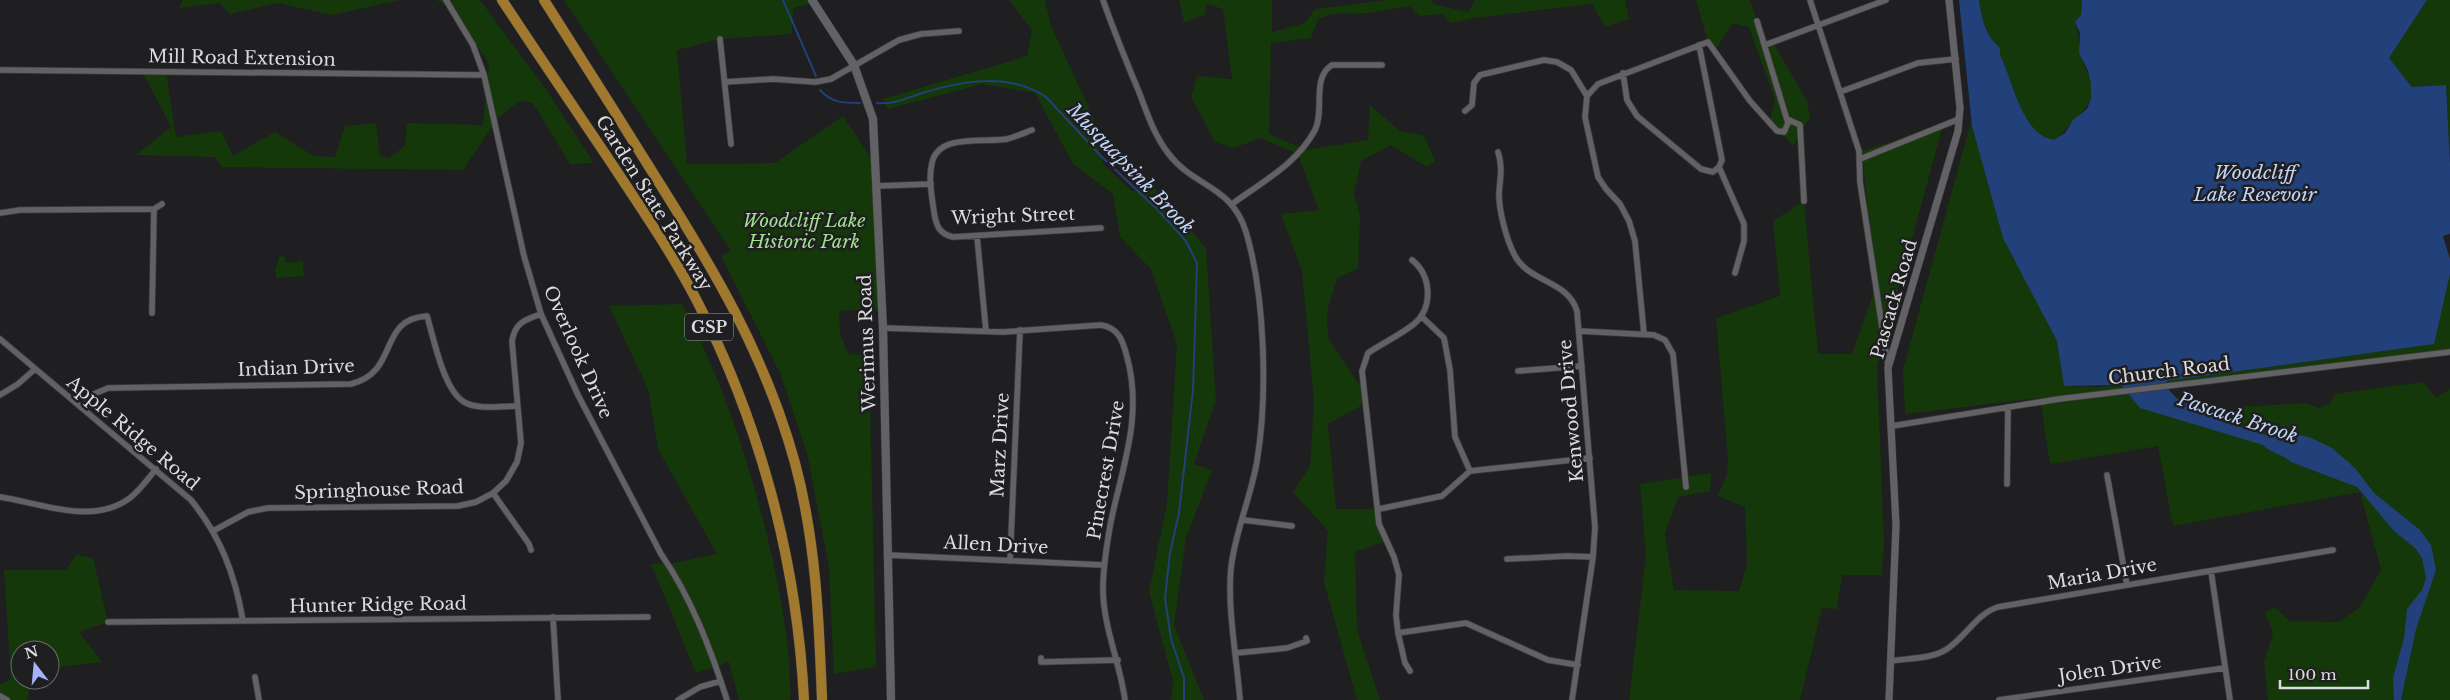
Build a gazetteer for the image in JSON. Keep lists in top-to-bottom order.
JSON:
{
  "streets": {
    "highway": ["Garden State Parkway", "GSP"],
    "main road": ["Werimus Road"],
    "street": [
      "Mill Road Extension",
      "Wright Street",
      "Pascack Road",
      "Overlook Drive",
      "Indian Drive",
      "Church Road",
      "Kenwood Drive",
      "Apple Ridge Road",
      "Marz Drive",
      "Pinecrest Drive",
      "Springhouse Road",
      "Allen Drive",
      "Maria Drive",
      "Hunter Ridge Road",
      "Jolen Drive"
    ]
  },
  "crossings": [
    ["Mill Road Extension", "Overlook Drive"],
    ["Pascack Road", "Church Road"],
    ["Pascack Road", "Maria Drive"],
    ["Werimus Road", "Pinecrest Drive"],
    ["Werimus Road", "Allen Drive"],
    ["Overlook Drive", "Springhouse Road"],
    ["Indian Drive", "Apple Ridge Road"],
    ["Indian Drive", "Springhouse Road"],
    ["Apple Ridge Road", "Springhouse Road"],
    ["Apple Ridge Road", "Hunter Ridge Road"],
    ["Marz Drive", "Pinecrest Drive"],
    ["Marz Drive", "Allen Drive"],
    ["Pinecrest Drive", "Allen Drive"]
  ],
  "water": ["Musquapsink Brook", "Woodcliff Lake Resevoir", "Pascack Brook"],
  "parks": ["Woodcliff Lake Historic Park"],
  "scale_bar": "100 m",
  "north": "top"
}
